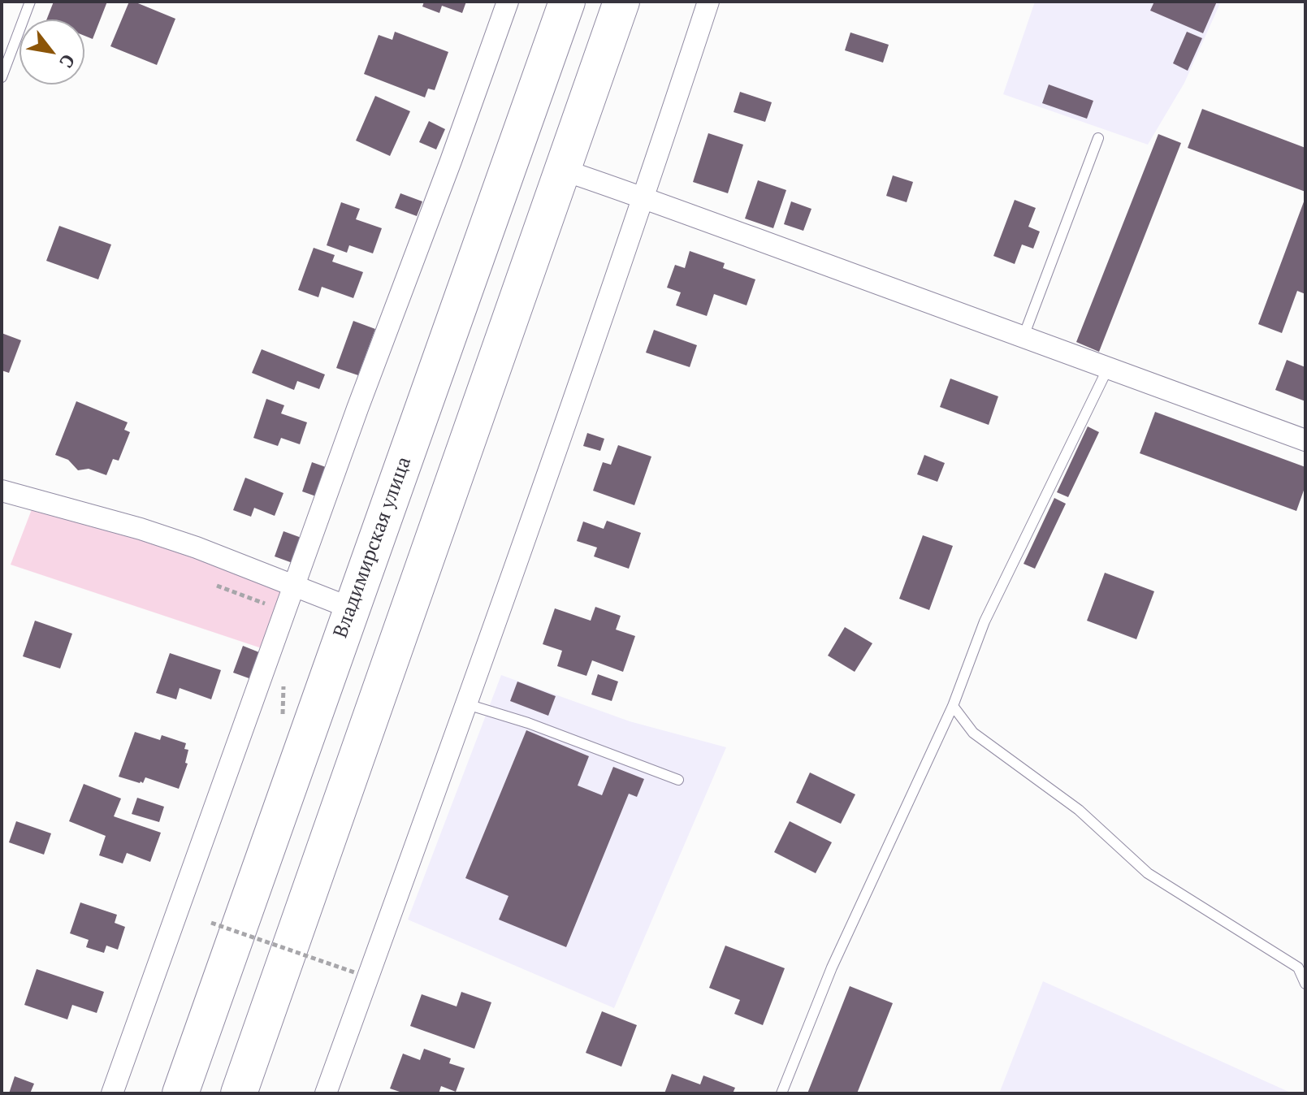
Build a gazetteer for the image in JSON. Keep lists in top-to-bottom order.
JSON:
{
  "streets": {
    "highway": ["Владимирская улица"]
  },
  "north": "bottom right"
}
